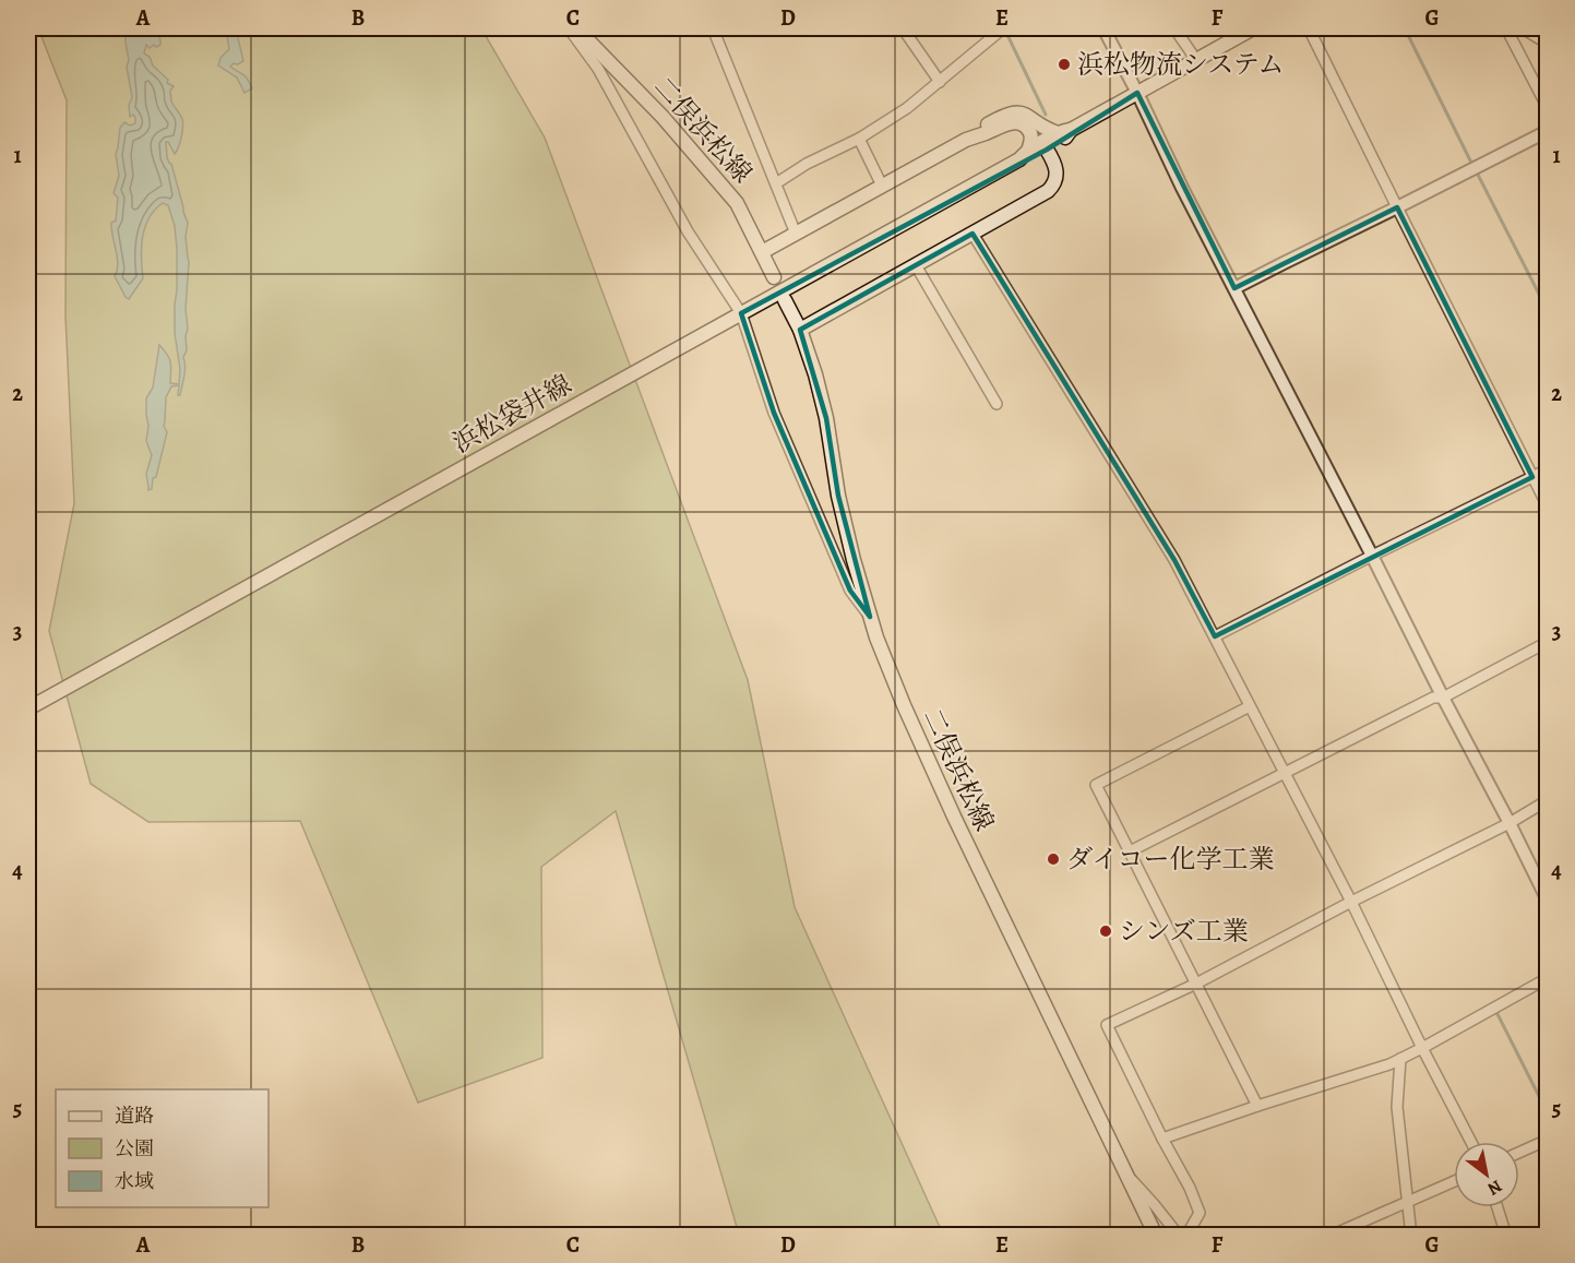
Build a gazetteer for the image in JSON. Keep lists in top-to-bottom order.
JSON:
{
  "streets": {
    "main road": ["二俣浜松線", "浜松袋井線"]
  },
  "places": ["浜松物流システム", "ダイコー化学工業", "シンズ工業"],
  "legend": ["道路", "公園", "水域"],
  "north": "bottom right",
  "grid": {
    "columns": [
      "A",
      "B",
      "C",
      "D",
      "E",
      "F",
      "G"
    ],
    "rows": [
      "1",
      "2",
      "3",
      "4",
      "5"
    ]
  }
}
